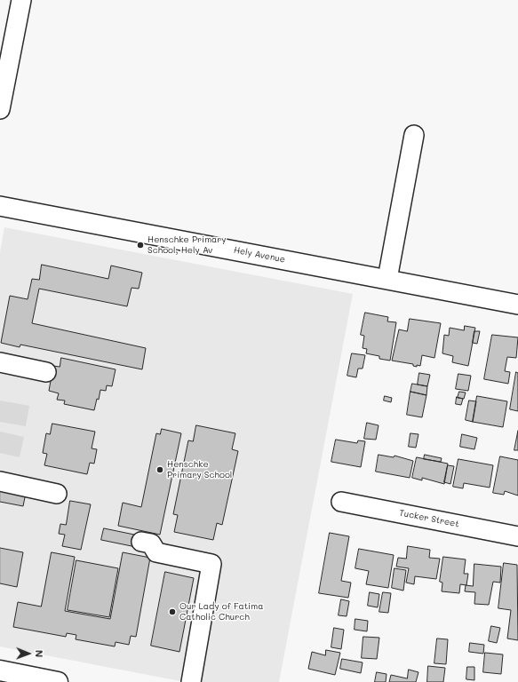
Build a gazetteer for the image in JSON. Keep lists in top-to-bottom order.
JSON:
{
  "streets": {
    "street": ["Hely Avenue", "Tucker Street"]
  },
  "places": ["Henschke Primary School, Hely Av", "Henschke Primary School", "Our Lady of Fatima Catholic Church"],
  "north": "right"
}
